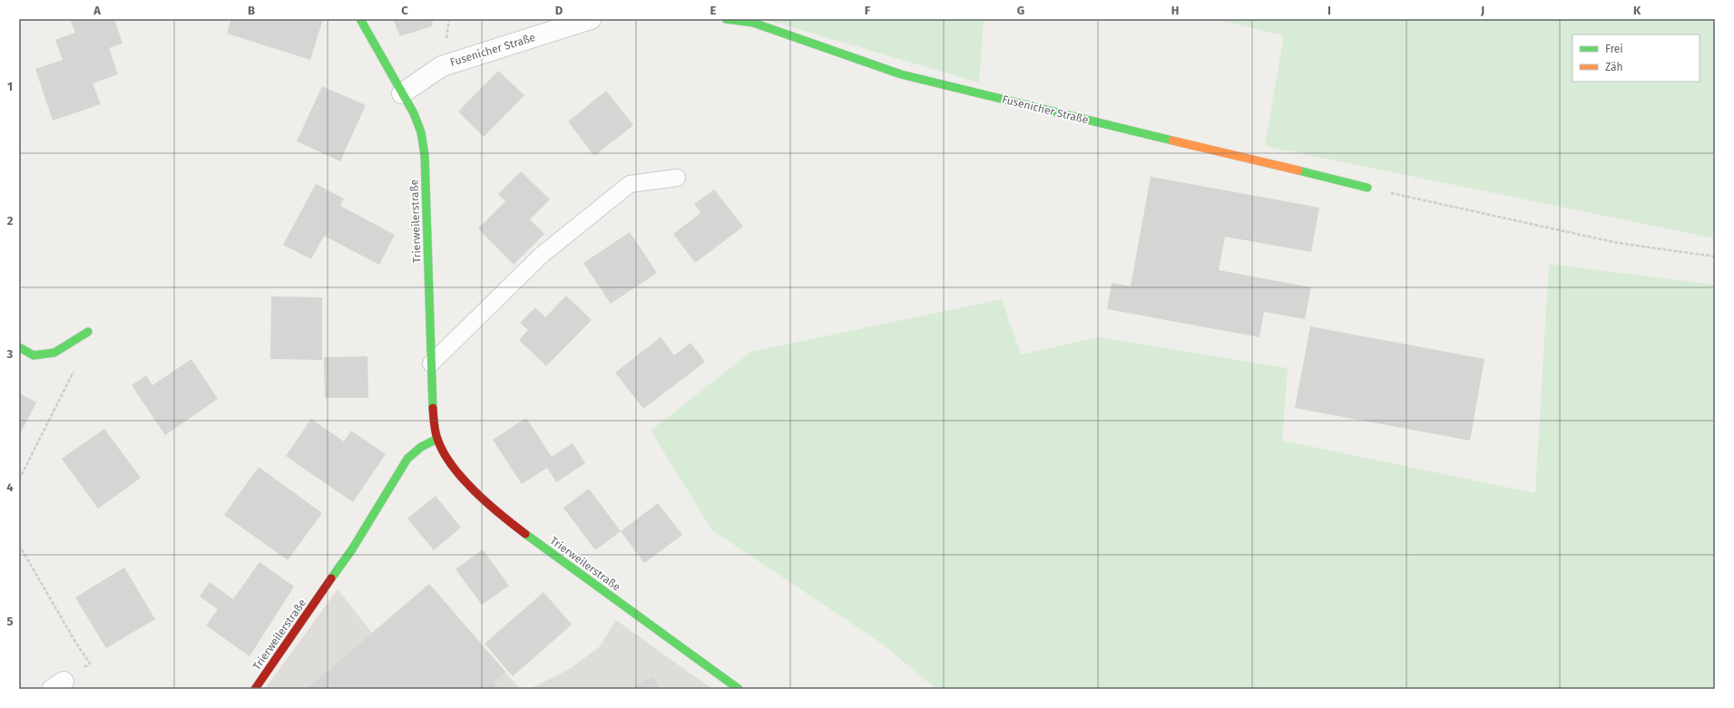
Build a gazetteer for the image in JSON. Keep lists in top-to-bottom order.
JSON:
{
  "streets": {
    "street": ["Fusenicher Straße", "Trierweilerstraße"]
  },
  "crossings": [
    ["Fusenicher Straße", "Trierweilerstraße"]
  ],
  "legend": ["Frei", "Zäh"],
  "grid": {
    "columns": [
      "A",
      "B",
      "C",
      "D",
      "E",
      "F",
      "G",
      "H",
      "I",
      "J",
      "K"
    ],
    "rows": [
      "1",
      "2",
      "3",
      "4",
      "5"
    ]
  }
}
